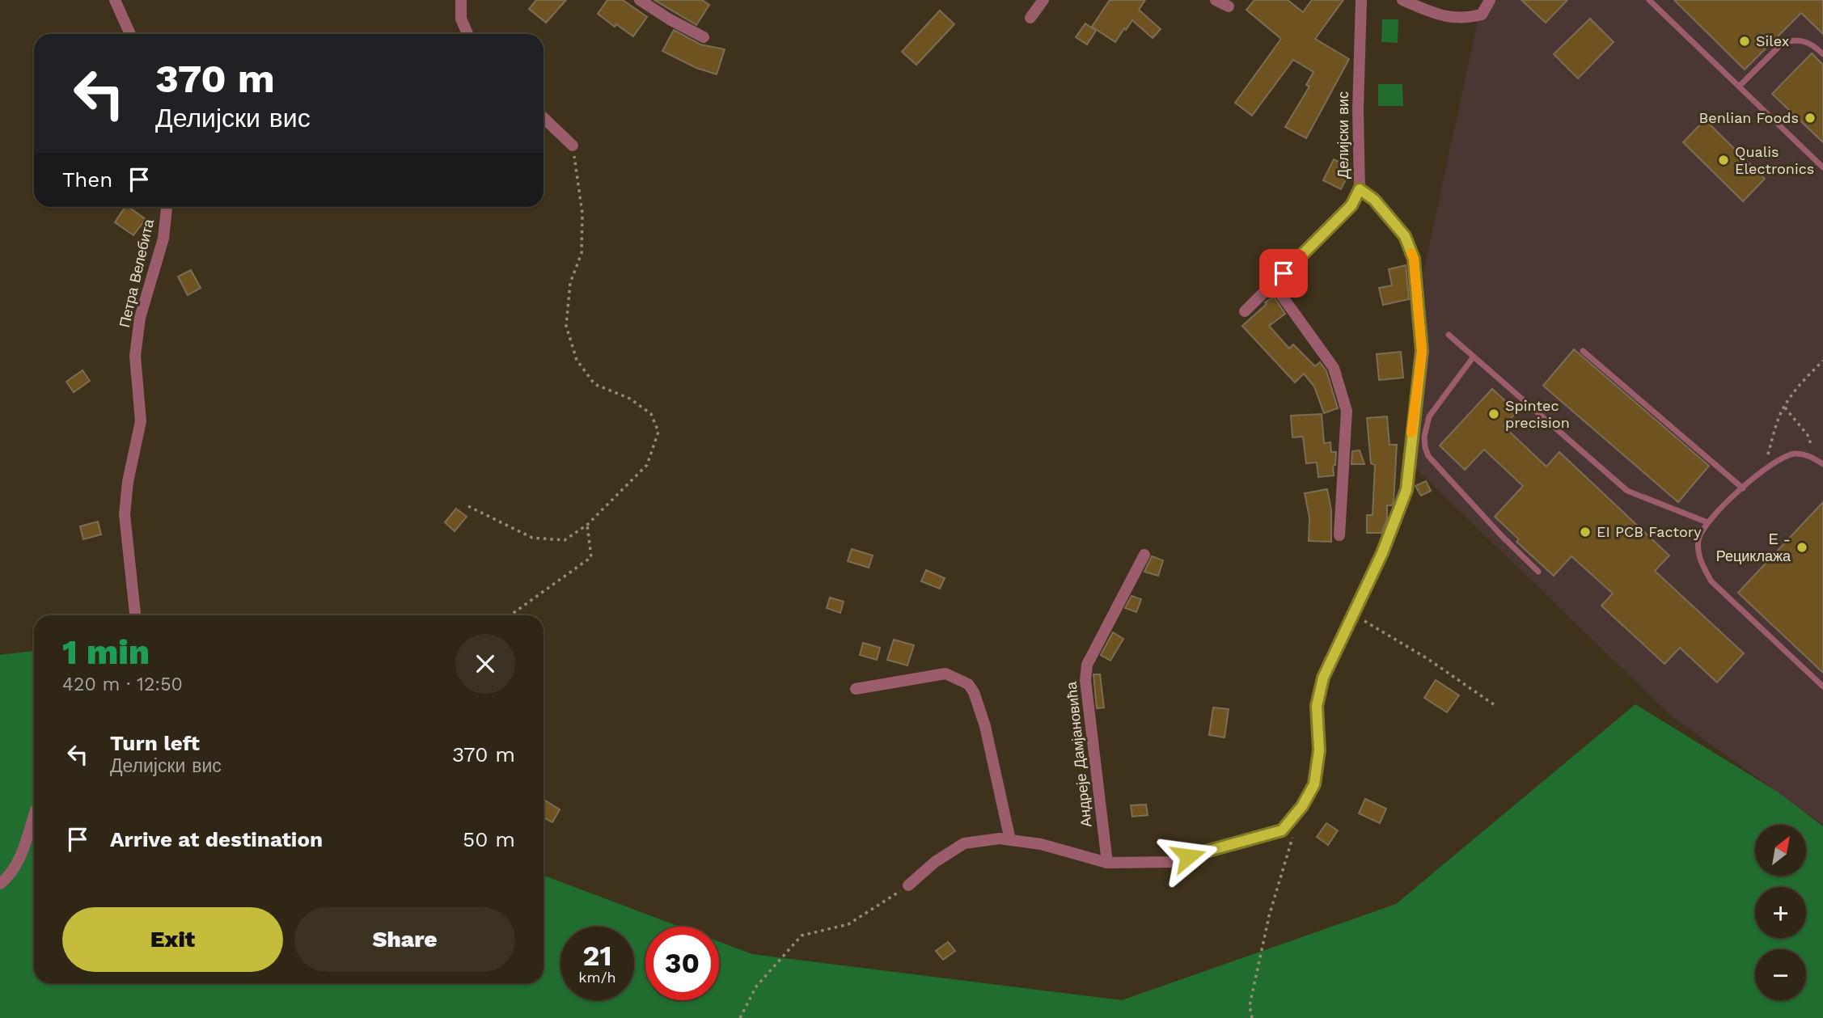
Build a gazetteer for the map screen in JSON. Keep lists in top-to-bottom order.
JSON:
{
  "streets": {
    "street": ["Делијски вис", "Петра Велебита", "Андреје Дамјановића"]
  },
  "places": [
    "Silex",
    "Benlian Foods",
    "Qualis Electronics",
    "Spintec precision",
    "EI PCB Factory",
    "Е - Рециклажа"
  ],
  "north": "top right",
  "page": {
    "turn": ["370 m", "Делијски вис"],
    "then": "Then",
    "heading": ["1 min", "420 m · 12:50"],
    "list": [
      {
        "name": "Turn left",
        "note": "Делијски вис",
        "value": "370 m"
      },
      {
        "name": "Arrive at destination",
        "value": "50 m"
      }
    ],
    "map_buttons": ["+", "−"],
    "buttons": ["Exit", "Share"],
    "speed": "21 km/h",
    "limit": "30"
  }
}
